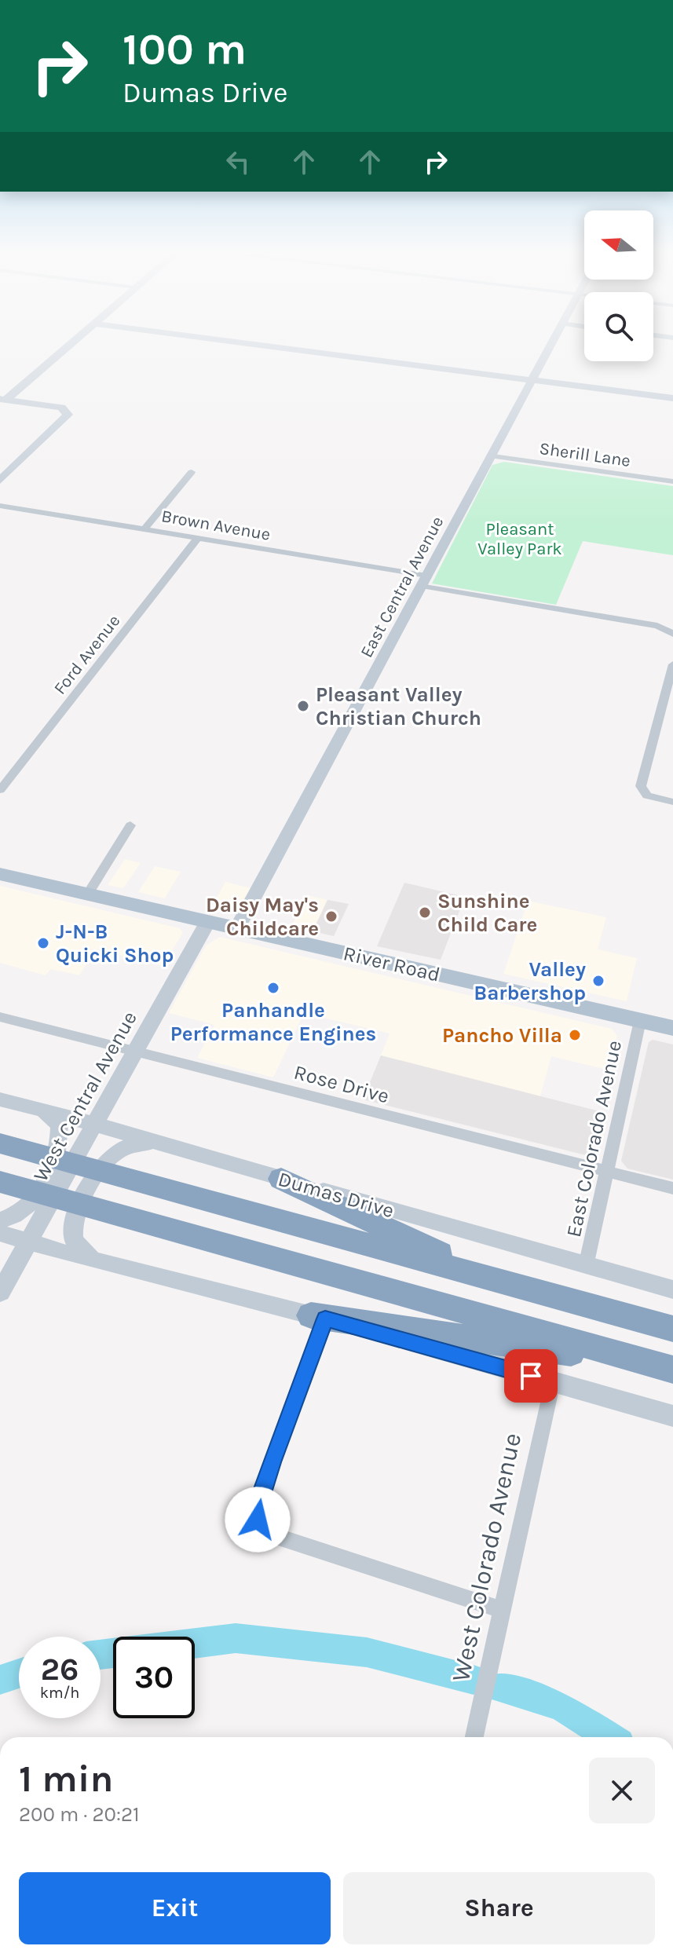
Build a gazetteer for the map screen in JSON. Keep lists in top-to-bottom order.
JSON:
{
  "streets": {
    "main road": ["River Road"],
    "street": [
      "Sherill Lane",
      "Brown Avenue",
      "East Central Avenue",
      "Ford Avenue",
      "Rose Drive",
      "West Central Avenue",
      "East Colorado Avenue",
      "Dumas Drive",
      "West Colorado Avenue"
    ]
  },
  "crossings": [
    ["Sherill Lane", "East Central Avenue"],
    ["Brown Avenue", "East Central Avenue"],
    ["Brown Avenue", "Ford Avenue"],
    ["East Central Avenue", "River Road"],
    ["River Road", "West Central Avenue"],
    ["River Road", "East Colorado Avenue"],
    ["Rose Drive", "West Central Avenue"],
    ["Rose Drive", "East Colorado Avenue"],
    ["West Central Avenue", "Dumas Drive"],
    ["East Colorado Avenue", "Dumas Drive"]
  ],
  "parks": ["Pleasant Valley Park"],
  "places": [
    "Pleasant Valley Christian Church",
    "Sunshine Child Care",
    "Daisy May's Childcare",
    "J-N-B Quicki Shop",
    "Valley Barbershop",
    "Panhandle Performance Engines",
    "Pancho Villa"
  ],
  "north": "left",
  "page": {
    "turn": ["100 m", "Dumas Drive"],
    "speed": "26 km/h",
    "limit": "30",
    "heading": ["1 min", "200 m · 20:21"],
    "buttons": ["Exit", "Share"]
  }
}
